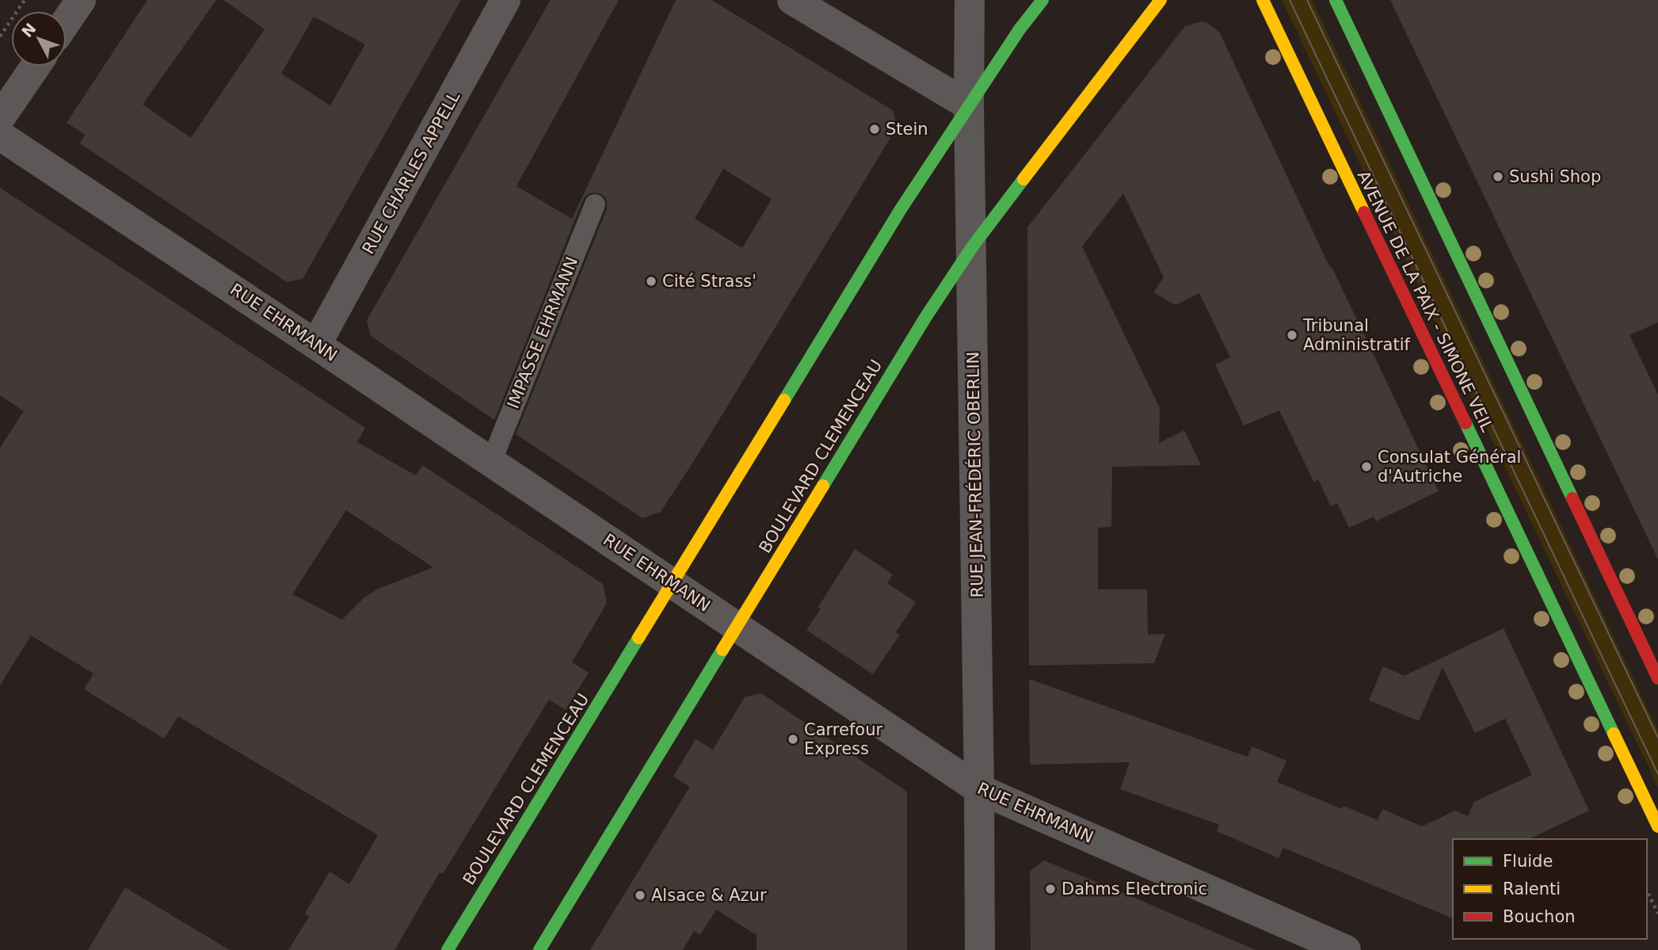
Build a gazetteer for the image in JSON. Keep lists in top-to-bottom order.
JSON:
{
  "streets": {
    "street": [
      "RUE CHARLES APPELL",
      "AVENUE DE LA PAIX - SIMONE VEIL",
      "RUE EHRMANN",
      "BOULEVARD CLEMENCEAU",
      "RUE JEAN-FRÉDÉRIC OBERLIN"
    ],
    "lane": ["IMPASSE EHRMANN"]
  },
  "crossings": [
    ["RUE CHARLES APPELL", "RUE EHRMANN"],
    ["RUE EHRMANN", "IMPASSE EHRMANN"],
    ["RUE EHRMANN", "BOULEVARD CLEMENCEAU"],
    ["RUE EHRMANN", "RUE JEAN-FRÉDÉRIC OBERLIN"],
    ["BOULEVARD CLEMENCEAU", "RUE JEAN-FRÉDÉRIC OBERLIN"]
  ],
  "places": [
    "Stein",
    "Sushi Shop",
    "Cité Strass'",
    "Tribunal Administratif",
    "Consulat Général d'Autriche",
    "Carrefour Express",
    "Dahms Electronic",
    "Alsace & Azur"
  ],
  "legend": ["Fluide", "Ralenti", "Bouchon"],
  "north": "top left"
}
